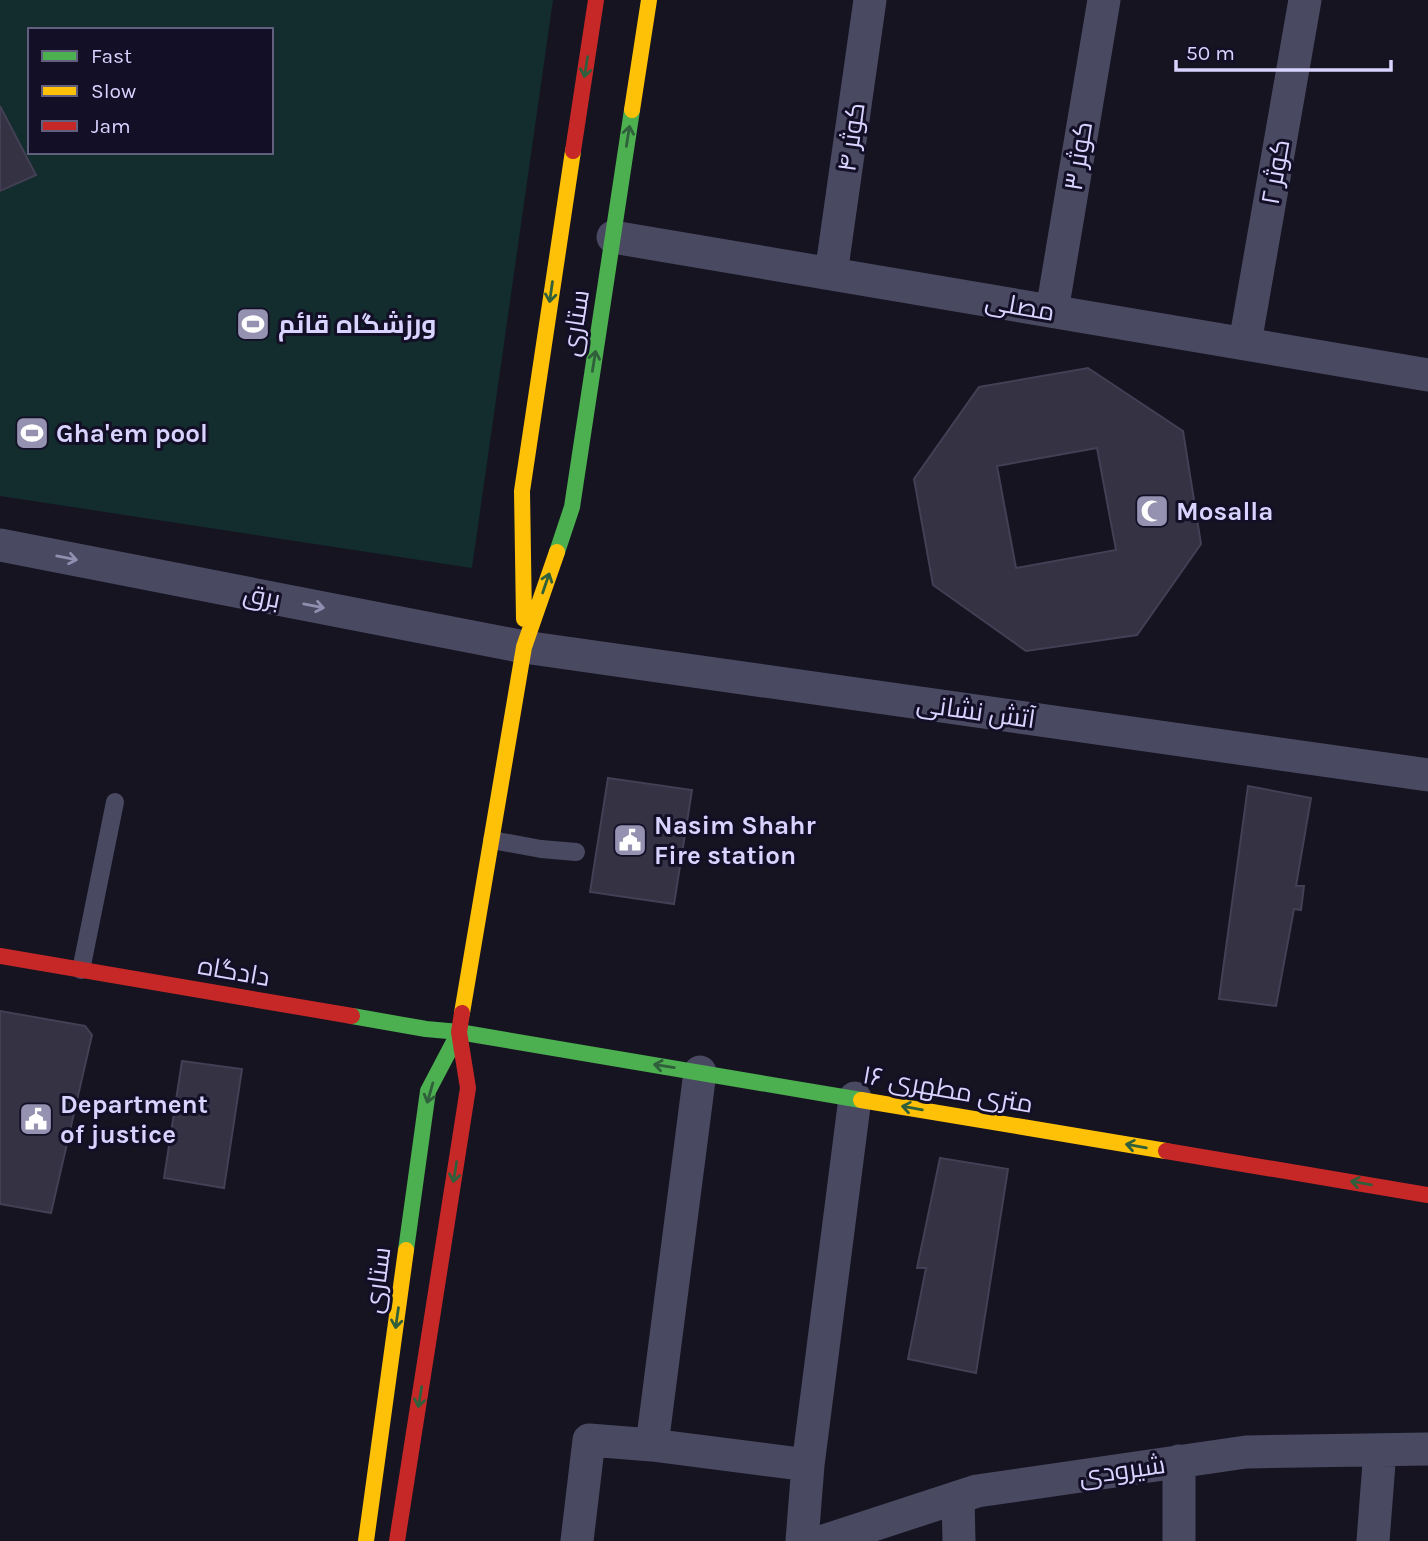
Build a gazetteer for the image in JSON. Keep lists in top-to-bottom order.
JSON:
{
  "streets": {
    "street": [
      "کوثر ۴",
      "کوثر ۳",
      "کوثر ۲",
      "مصلی",
      "ستاری",
      "برق",
      "آتش نشانی",
      "دادگاه",
      "۱۶ متری مطهری",
      "شیرودی"
    ]
  },
  "crossings": [
    ["کوثر ۴", "مصلی"],
    ["کوثر ۳", "مصلی"],
    ["کوثر ۲", "مصلی"],
    ["مصلی", "ستاری"],
    ["ستاری", "برق"],
    ["ستاری", "آتش نشانی"],
    ["ستاری", "دادگاه"],
    ["ستاری", "۱۶ متری مطهری"],
    ["برق", "آتش نشانی"],
    ["دادگاه", "۱۶ متری مطهری"]
  ],
  "one_way": ["برق", "۱۶ متری مطهری"],
  "places": {
    "sports": ["ورزشگاه قائم", "Gha'em pool"],
    "mosque": ["Mosalla"],
    "public building": ["Nasim Shahr Fire station", "Department of justice"]
  },
  "legend": ["Fast", "Slow", "Jam"],
  "scale_bar": "50 m"
}
